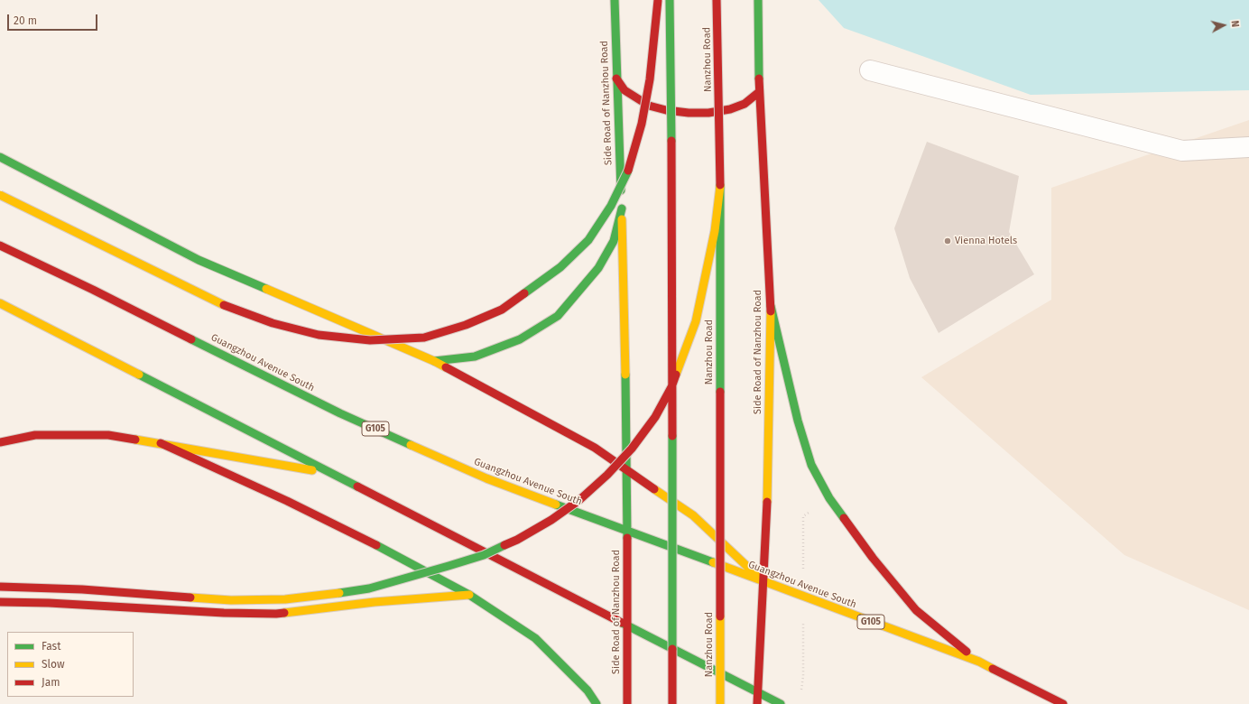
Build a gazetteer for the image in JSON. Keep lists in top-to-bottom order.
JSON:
{
  "streets": {
    "main road": [
      "Nanzhou Road",
      "Side Road of Nanzhou Road",
      "Guangzhou Avenue South",
      "G105"
    ]
  },
  "crossings": [
    ["Side Road of Nanzhou Road", "Guangzhou Avenue South"]
  ],
  "places": ["Vienna Hotels"],
  "legend": ["Fast", "Slow", "Jam"],
  "scale_bar": "20 m",
  "north": "right"
}
